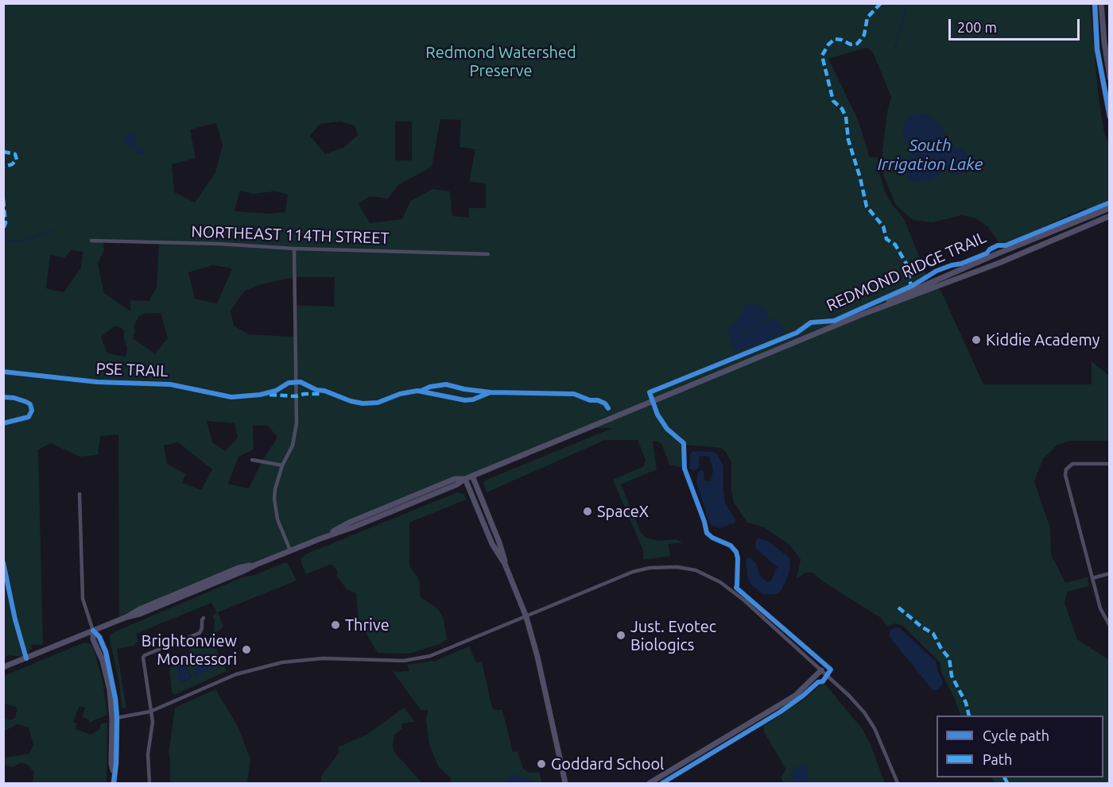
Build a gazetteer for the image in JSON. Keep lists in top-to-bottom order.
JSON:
{
  "streets": {
    "street": ["NORTHEAST 114TH STREET"],
    "cycle path": ["REDMOND RIDGE TRAIL", "PSE TRAIL"]
  },
  "water": ["South Irrigation Lake"],
  "parks": ["Redmond Watershed Preserve"],
  "places": [
    "Kiddie Academy",
    "SpaceX",
    "Thrive",
    "Just. Evotec Biologics",
    "Brightonview Montessori",
    "Goddard School"
  ],
  "legend": ["Cycle path", "Path"],
  "scale_bar": "200 m"
}
